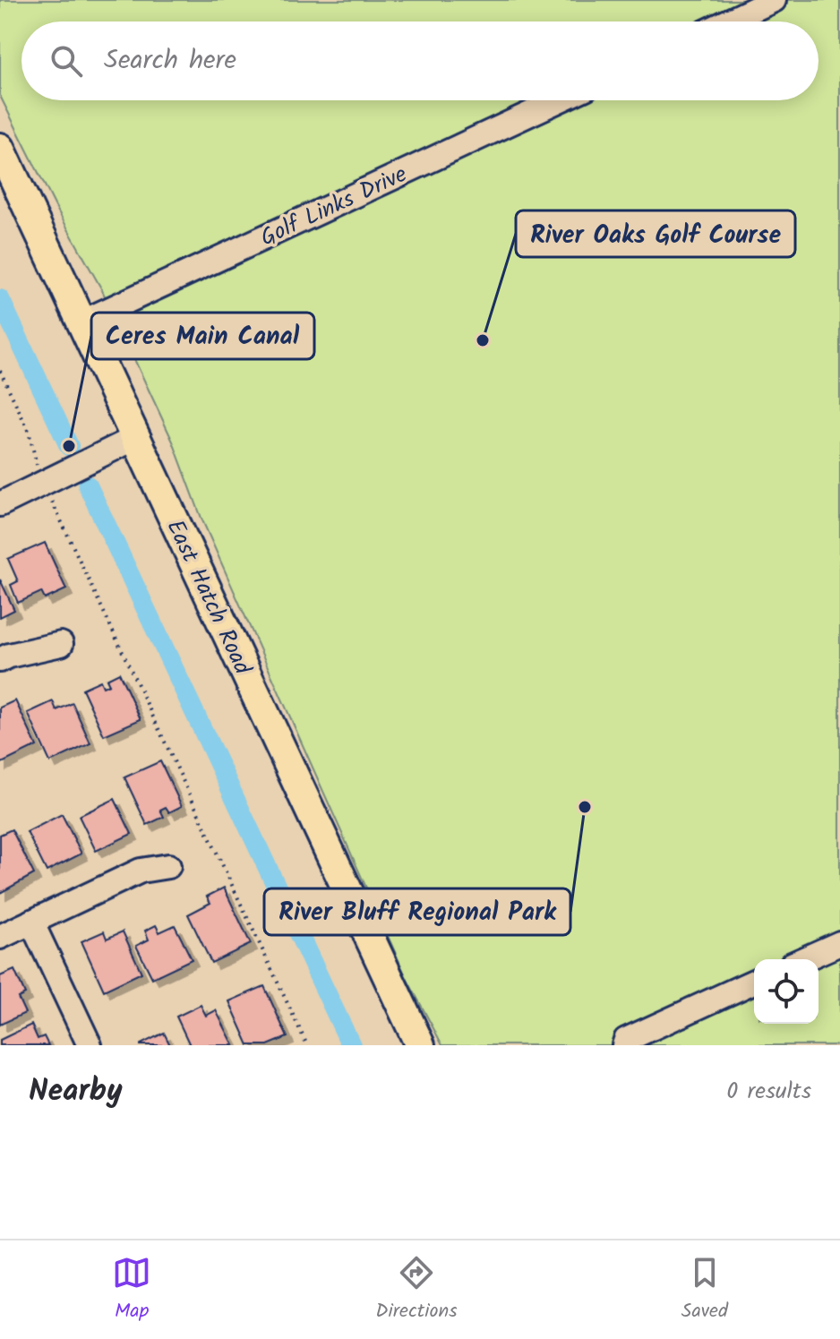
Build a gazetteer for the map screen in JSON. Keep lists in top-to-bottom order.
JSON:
{
  "streets": {
    "main road": ["East Hatch Road"],
    "street": ["Golf Links Drive"]
  },
  "crossings": [
    ["Golf Links Drive", "East Hatch Road"]
  ],
  "places": ["River Oaks Golf Course", "Ceres Main Canal", "River Bluff Regional Park"],
  "page": {
    "search": "Search here",
    "heading": ["Nearby", "0 results"],
    "nav": ["Map", "Directions", "Saved"]
  }
}
